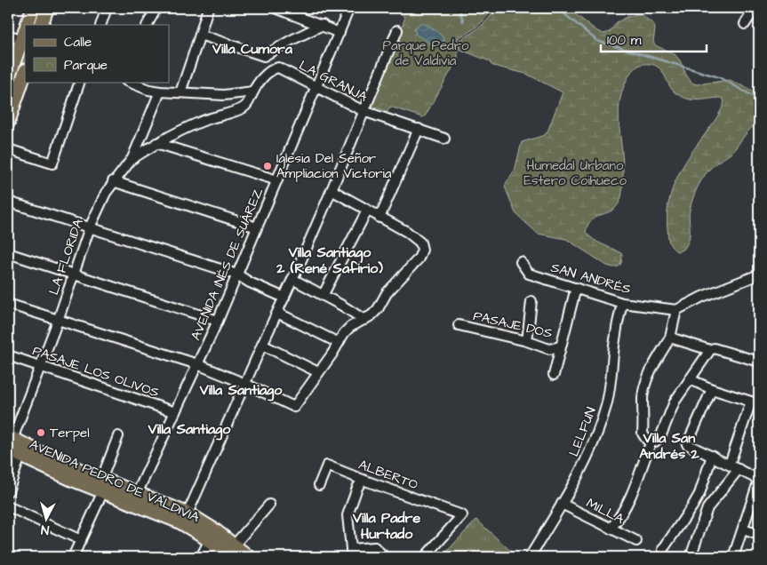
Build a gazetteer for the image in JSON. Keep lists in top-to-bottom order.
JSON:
{
  "streets": {
    "main road": ["AVENIDA PEDRO DE VALDIVIA"],
    "street": [
      "LA GRANJA",
      "LA FLORIDA",
      "AVENIDA INÉS DE SUÁREZ",
      "SAN ANDRÉS",
      "PASAJE DOS",
      "PASAJE LOS OLIVOS",
      "LELFUN",
      "ALBERTO",
      "MILLA"
    ]
  },
  "crossings": [
    ["LA GRANJA", "LA FLORIDA"],
    ["LA GRANJA", "AVENIDA INÉS DE SUÁREZ"],
    ["LA FLORIDA", "PASAJE LOS OLIVOS"],
    ["LA FLORIDA", "AVENIDA PEDRO DE VALDIVIA"],
    ["AVENIDA INÉS DE SUÁREZ", "PASAJE LOS OLIVOS"],
    ["AVENIDA INÉS DE SUÁREZ", "AVENIDA PEDRO DE VALDIVIA"],
    ["SAN ANDRÉS", "LELFUN"],
    ["LELFUN", "MILLA"]
  ],
  "districts": [
    "Villa Cumora",
    "Villa Santiago 2 (René Safirio)",
    "Villa Santiago",
    "Villa Santiago",
    "Villa San Andrés 2",
    "Villa Padre Hurtado"
  ],
  "parks": ["Parque Pedro de Valdivia", "Humedal Urbano Estero Coihueco"],
  "places": ["Iglesia Del Señor Ampliacion Victoria", "Terpel"],
  "legend": ["Calle", "Parque"],
  "scale_bar": "100 m",
  "north": "bottom"
}
